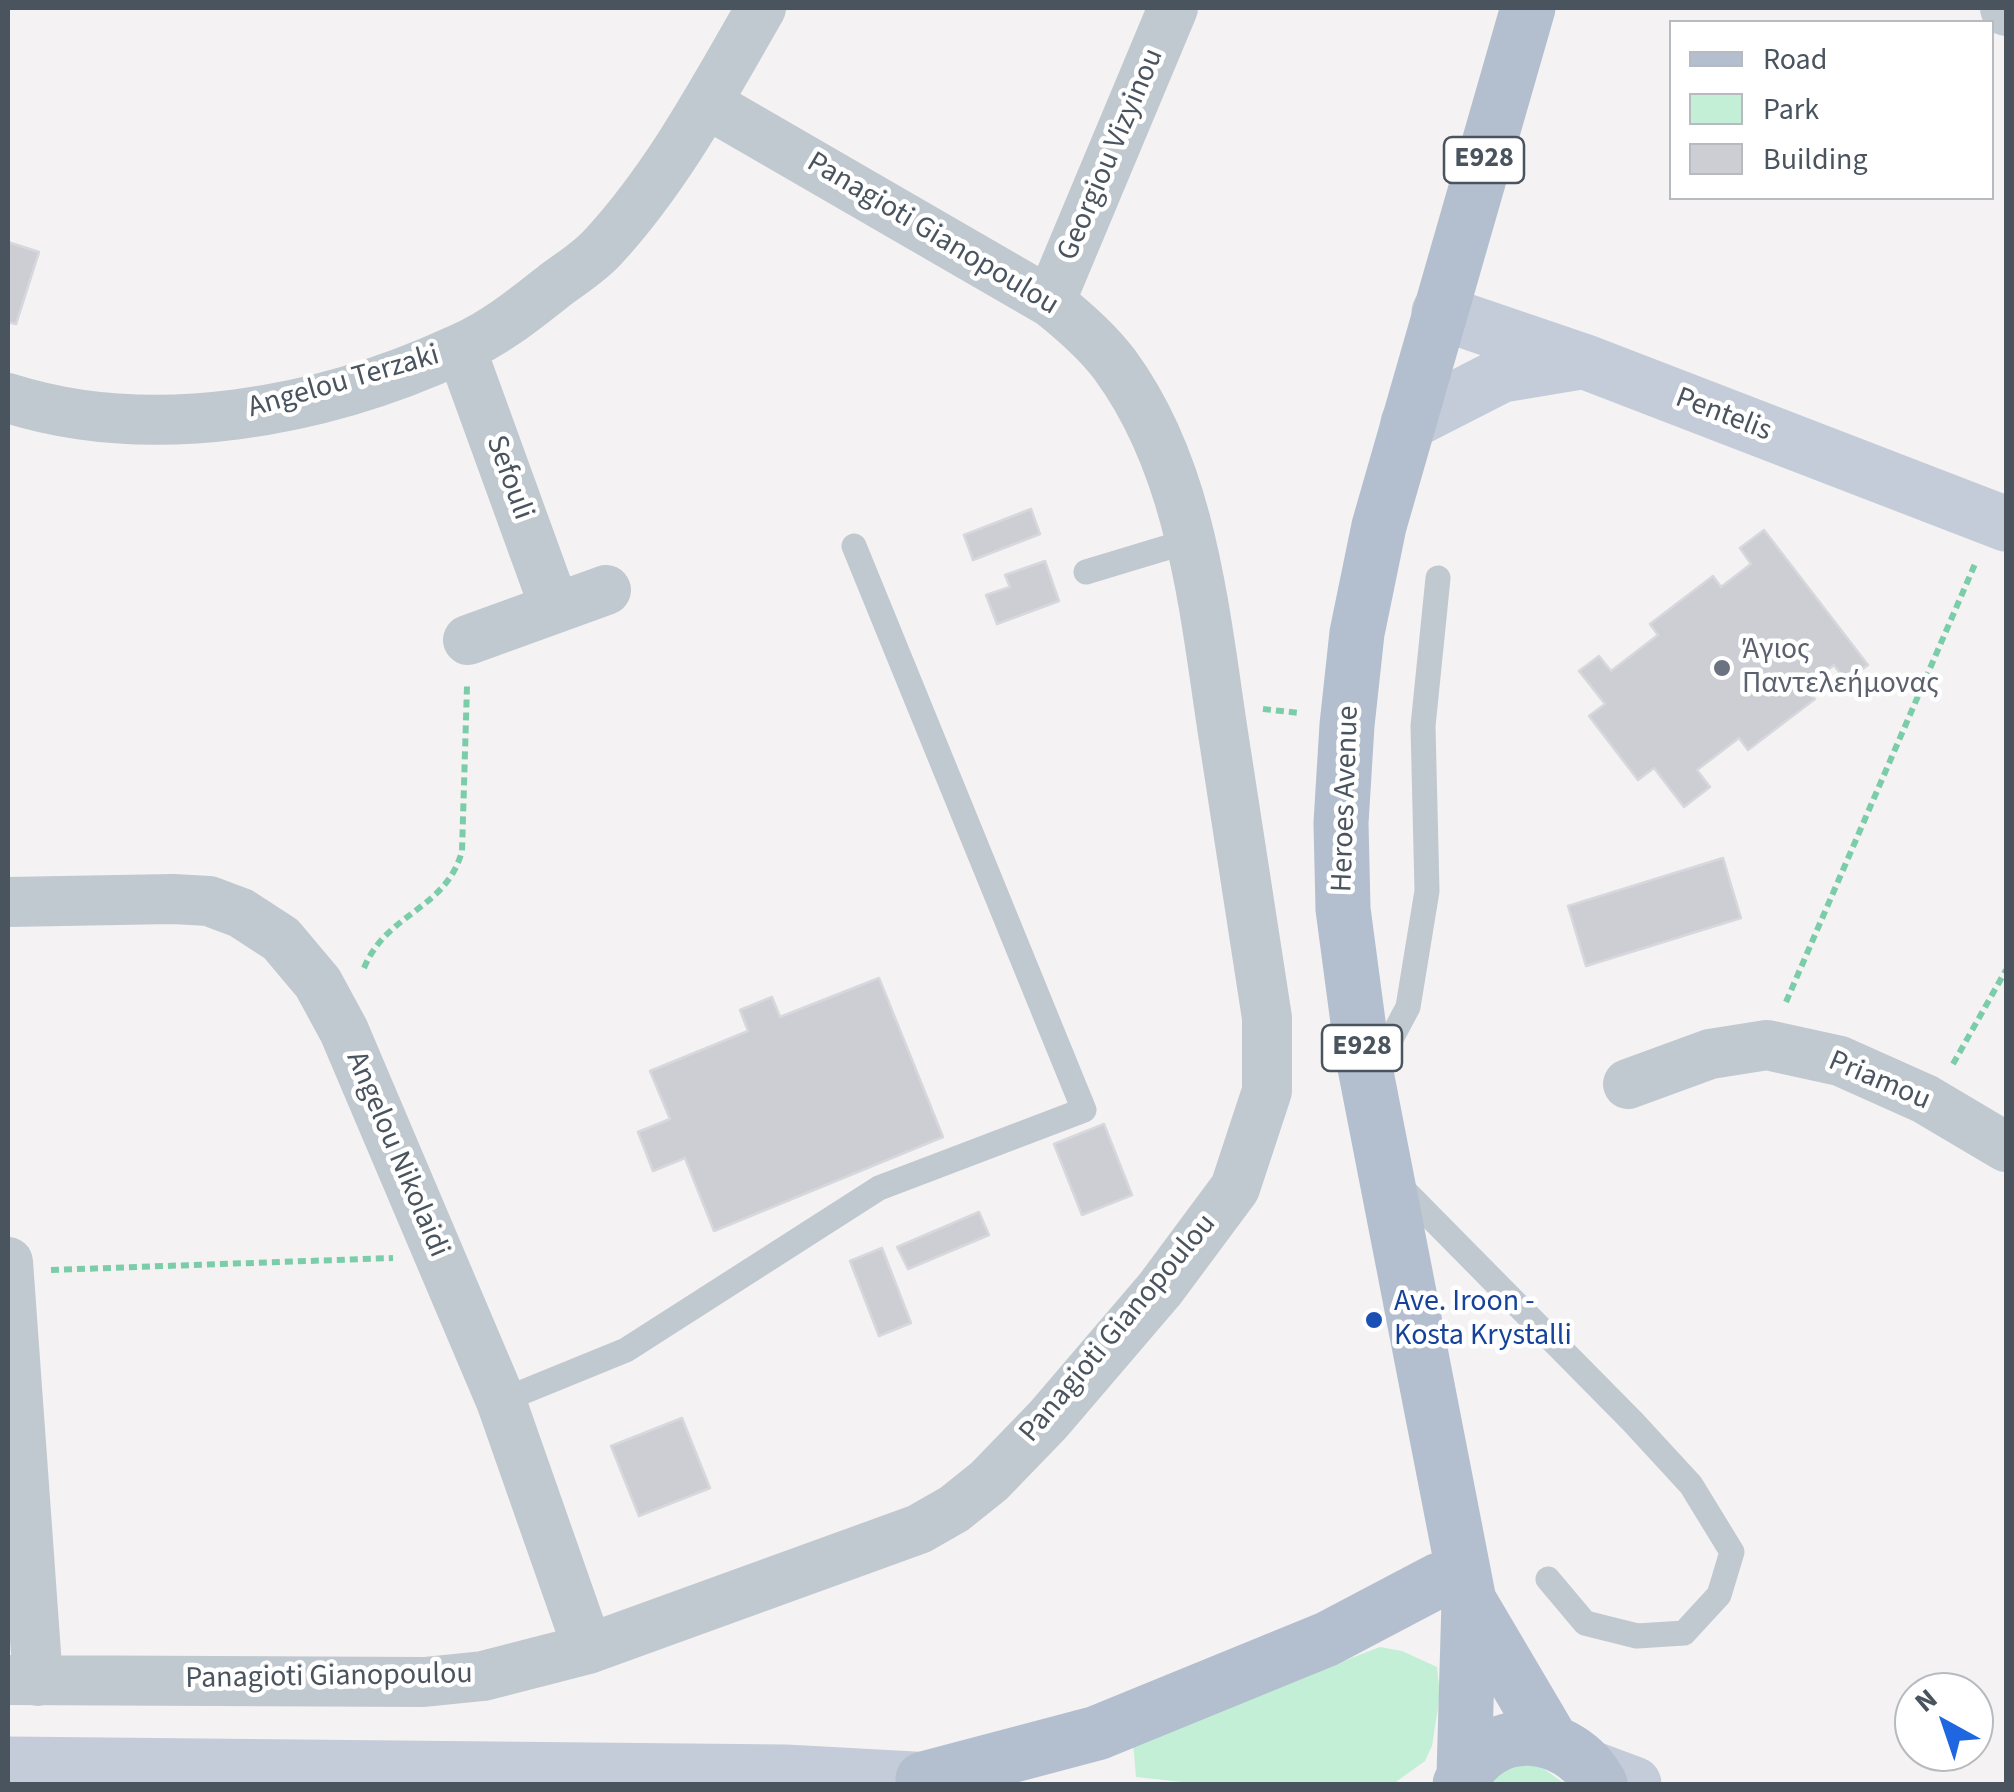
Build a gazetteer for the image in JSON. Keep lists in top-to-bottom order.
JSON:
{
  "streets": {
    "main road": ["E928", "Heroes Avenue"],
    "street": [
      "Georgiou Vizyinou",
      "Panagioti Gianopoulou",
      "Angelou Terzaki",
      "Pentelis",
      "Sefouli",
      "Priamou",
      "Angelou Nikolaidi"
    ]
  },
  "crossings": [
    ["Georgiou Vizyinou", "Panagioti Gianopoulou"],
    ["E928", "Heroes Avenue"],
    ["Panagioti Gianopoulou", "Angelou Terzaki"],
    ["Panagioti Gianopoulou", "Angelou Nikolaidi"],
    ["Angelou Terzaki", "Sefouli"],
    ["Pentelis", "Heroes Avenue"]
  ],
  "places": ["Άγιος Παντελεήμονας", "Ave. Iroon - Kosta Krystalli"],
  "legend": ["Road", "Park", "Building"],
  "north": "top left"
}
